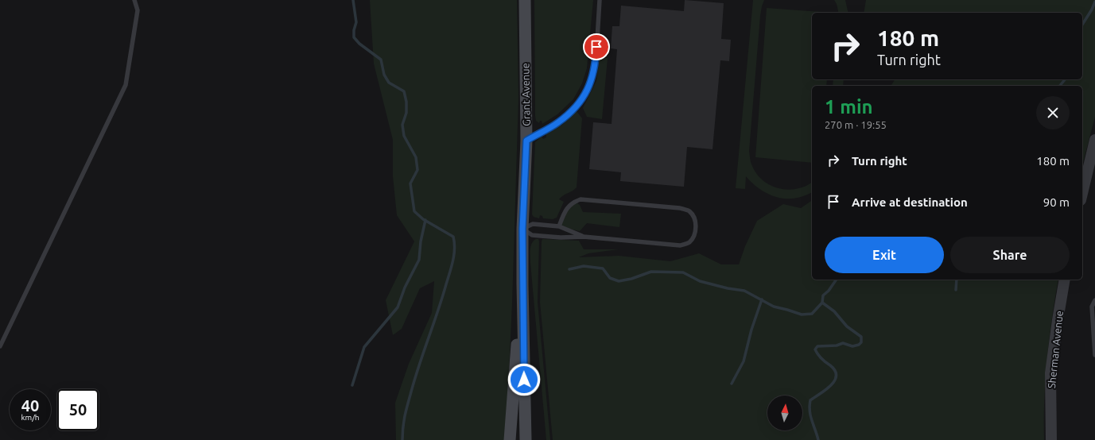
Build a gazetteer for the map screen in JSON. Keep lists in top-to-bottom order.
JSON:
{
  "streets": {
    "main road": ["Grant Avenue"],
    "street": ["Sherman Avenue"]
  },
  "north": "top",
  "page": {
    "turn": ["180 m", "Turn right"],
    "heading": ["1 min", "270 m · 19:55"],
    "list": [
      {
        "name": "Turn right",
        "value": "180 m"
      },
      {
        "name": "Arrive at destination",
        "value": "90 m"
      }
    ],
    "buttons": ["Exit", "Share"],
    "speed": "40 km/h",
    "limit": "50"
  }
}
